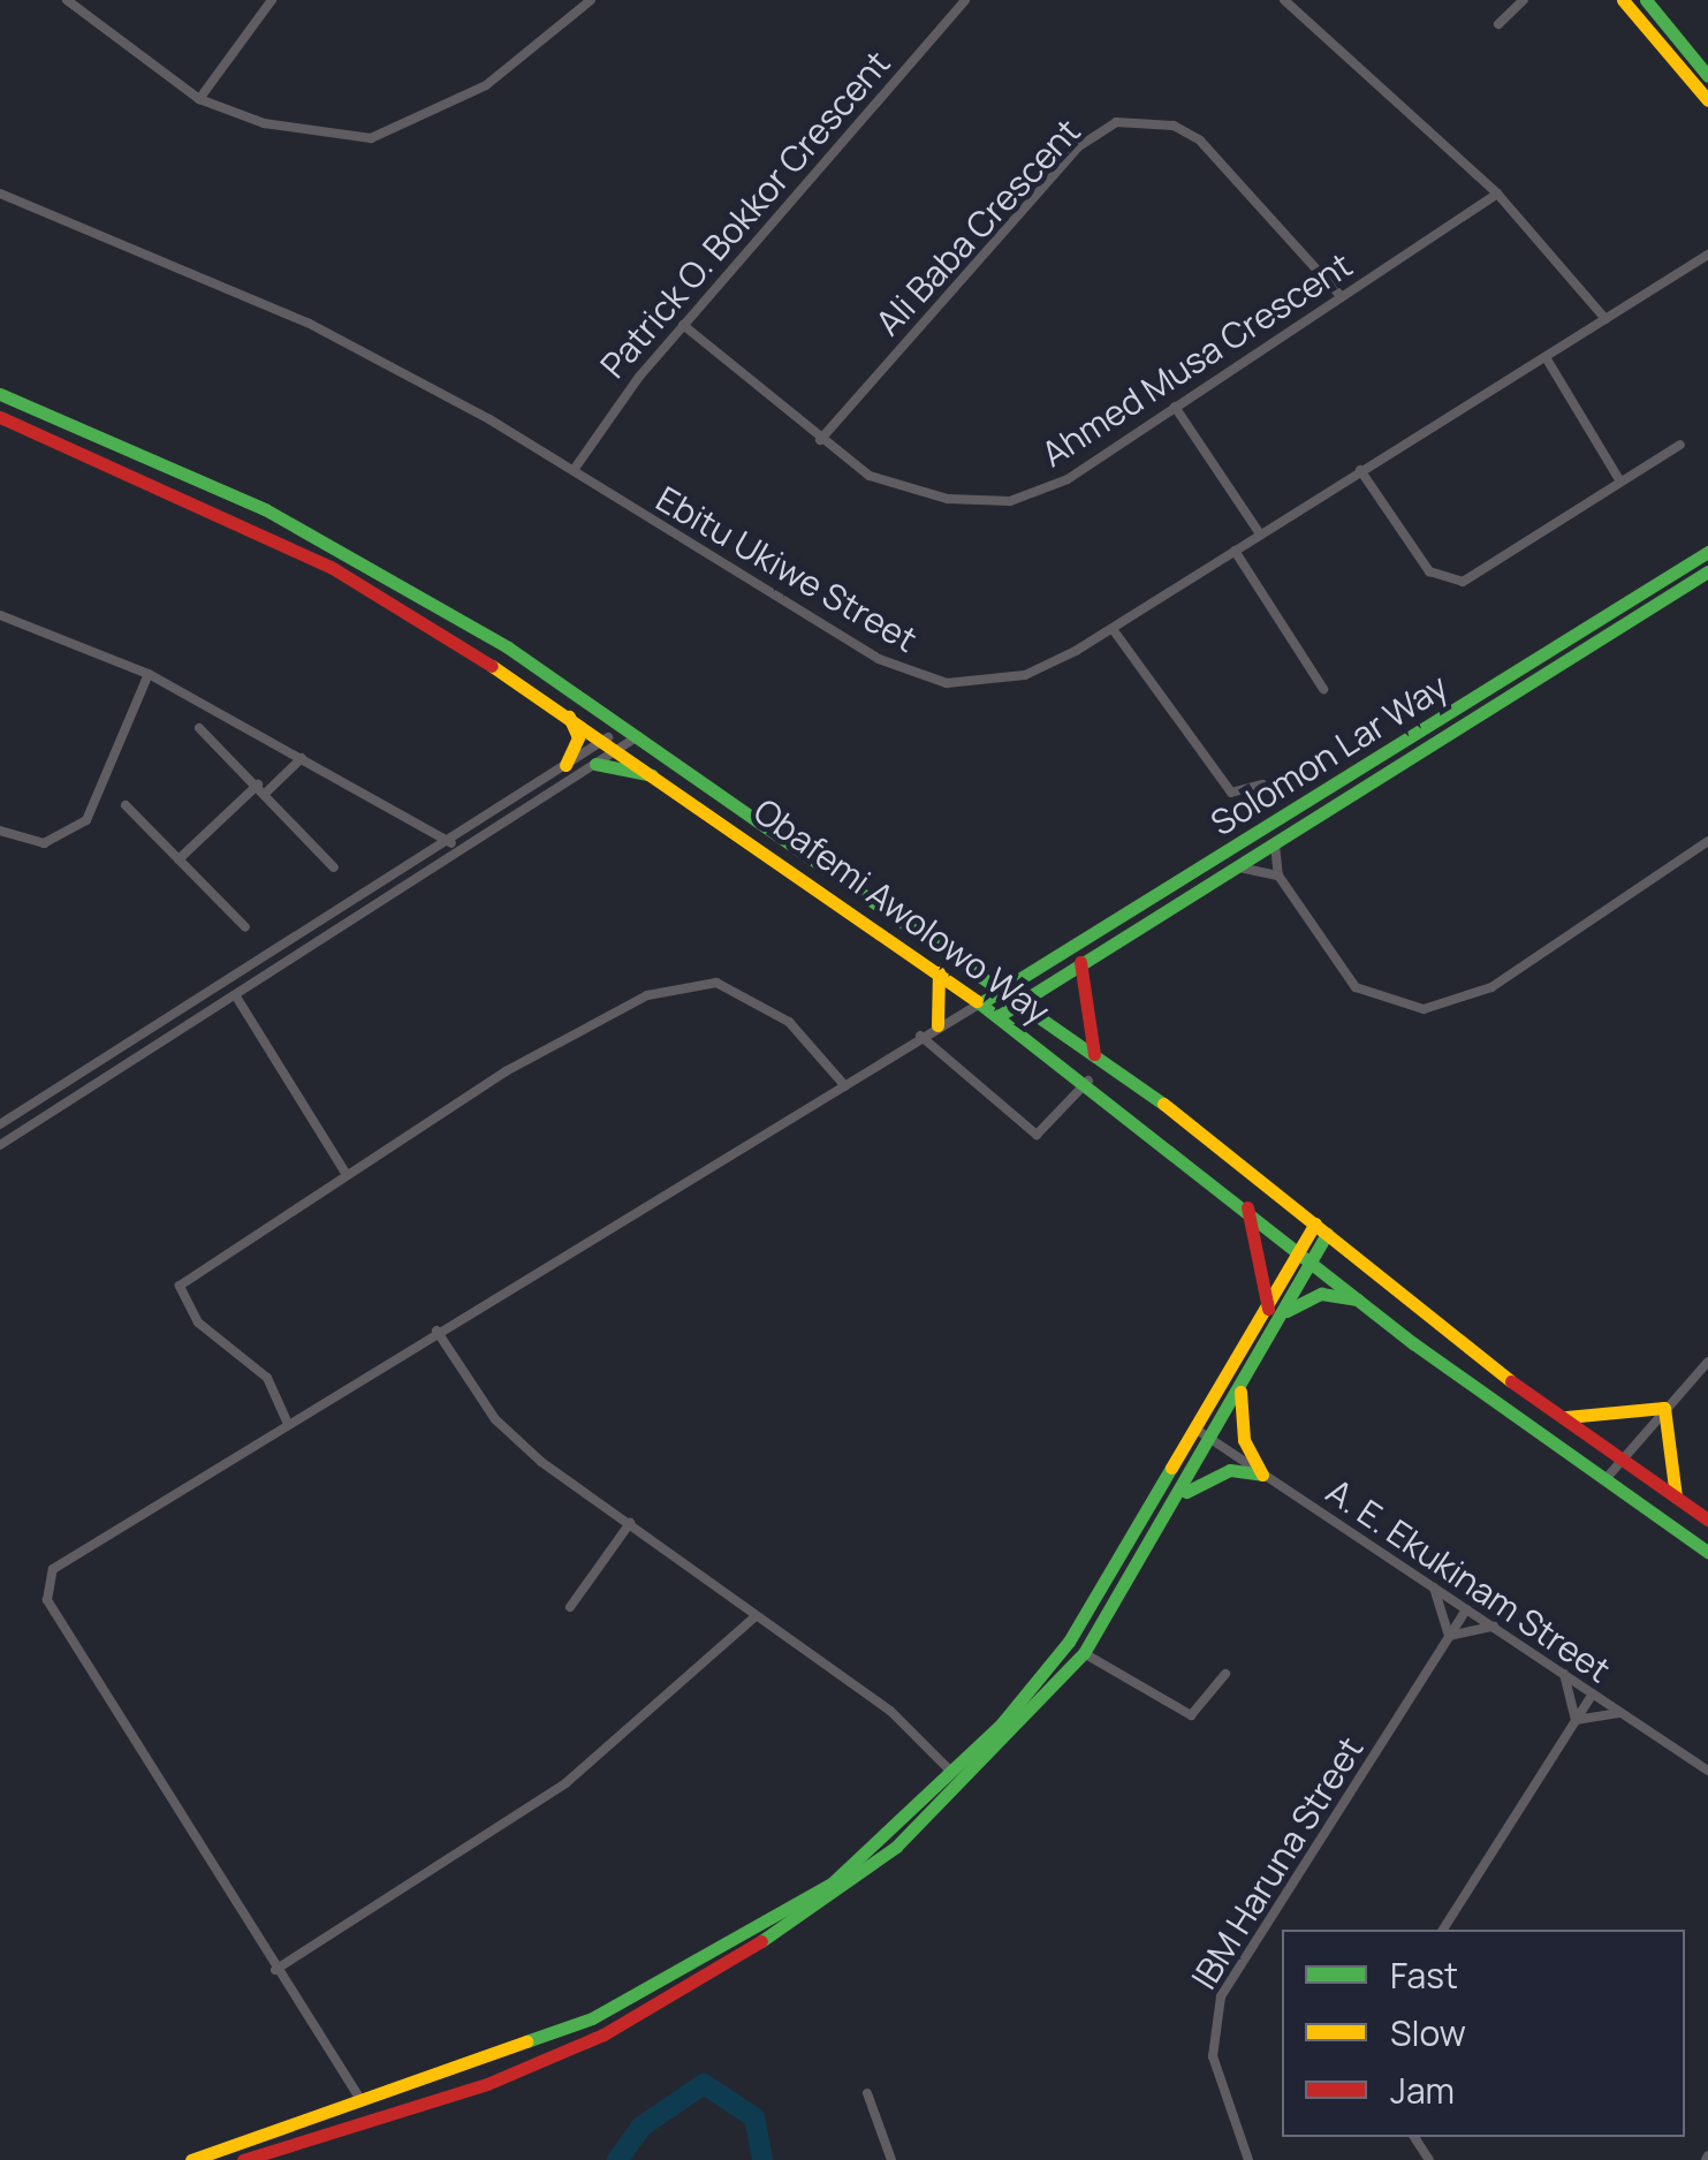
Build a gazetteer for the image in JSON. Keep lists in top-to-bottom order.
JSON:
{
  "streets": {
    "main road": ["Solomon Lar Way", "Obafemi Awolowo Way"],
    "street": [
      "Patrick O. Bokkor Crescent",
      "Ali Baba Crescent",
      "Ahmed Musa Crescent",
      "Ebitu Ukiwe Street",
      "A. E. Ekukinam Street",
      "IBM Haruna Street"
    ]
  },
  "crossings": [
    ["Patrick O. Bokkor Crescent", "Ahmed Musa Crescent"],
    ["Patrick O. Bokkor Crescent", "Ebitu Ukiwe Street"],
    ["Ali Baba Crescent", "Ahmed Musa Crescent"],
    ["Solomon Lar Way", "Obafemi Awolowo Way"],
    ["A. E. Ekukinam Street", "IBM Haruna Street"]
  ],
  "legend": ["Fast", "Slow", "Jam"]
}
